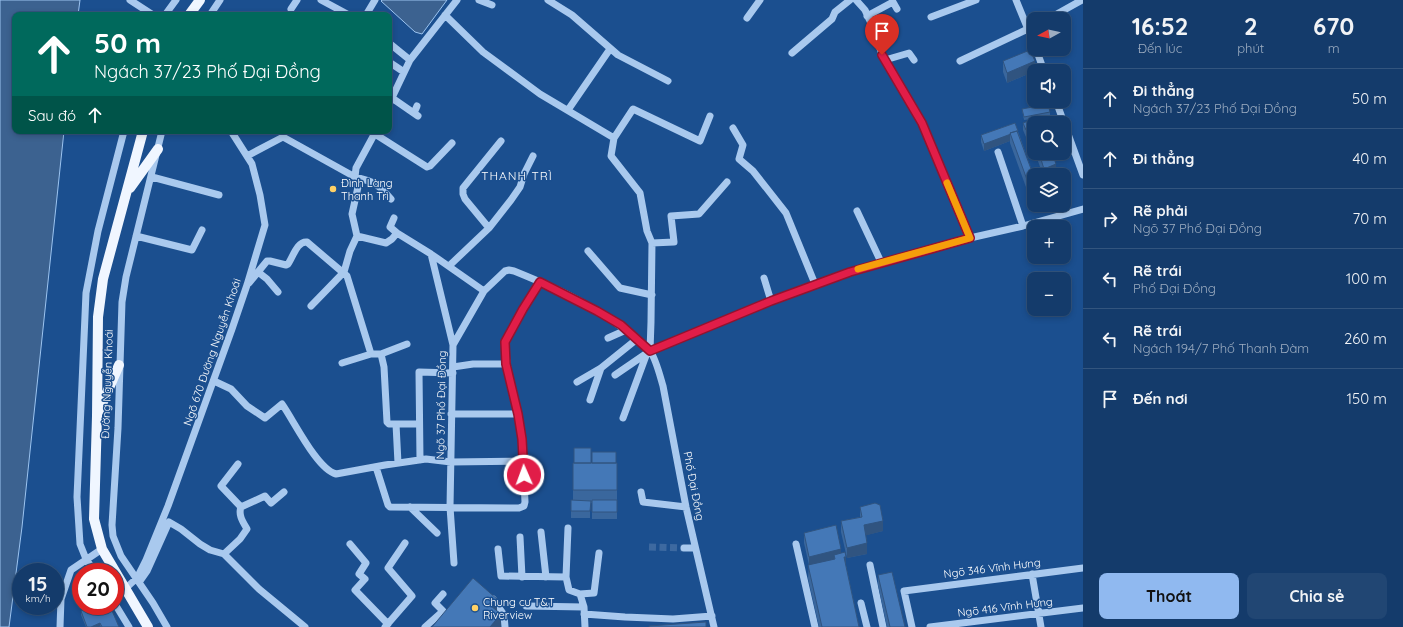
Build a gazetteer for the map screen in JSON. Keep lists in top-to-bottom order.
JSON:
{
  "streets": {
    "main road": ["Đường Nguyễn Khoái"],
    "street": [
      "Ngõ 670 Đường Nguyễn Khoái",
      "Ngõ 37 Phố Đại Đồng",
      "Phố Đại Đồng",
      "Ngõ 346 Vĩnh Hưng",
      "Ngõ 416 Vĩnh Hưng"
    ]
  },
  "crossings": [
    ["Ngõ 670 Đường Nguyễn Khoái", "Đường Nguyễn Khoái"],
    ["Ngõ 37 Phố Đại Đồng", "Phố Đại Đồng"]
  ],
  "districts": ["THANH TRÌ"],
  "places": ["Đình Làng Thanh Trì", "Chung cư T&T Riverview"],
  "north": "left",
  "page": {
    "eta": [
      "16:52",
      "Đến lúc",
      "2",
      "phút",
      "670",
      "m"
    ],
    "map_buttons": ["+", "−"],
    "turn": ["50 m", "Ngách 37/23 Phố Đại Đồng"],
    "list": [
      {
        "name": "Đi thẳng",
        "note": "Ngách 37/23 Phố Đại Đồng",
        "value": "50 m"
      },
      {
        "name": "Đi thẳng",
        "value": "40 m"
      },
      {
        "name": "Rẽ phải",
        "note": "Ngõ 37 Phố Đại Đồng",
        "value": "70 m"
      },
      {
        "name": "Rẽ trái",
        "note": "Phố Đại Đồng",
        "value": "100 m"
      },
      {
        "name": "Rẽ trái",
        "note": "Ngách 194/7 Phố Thanh Đàm",
        "value": "260 m"
      },
      {
        "name": "Đến nơi",
        "value": "150 m"
      }
    ],
    "then": "Sau đó",
    "speed": "15 km/h",
    "limit": "20",
    "buttons": ["Thoát", "Chia sẻ"]
  }
}
